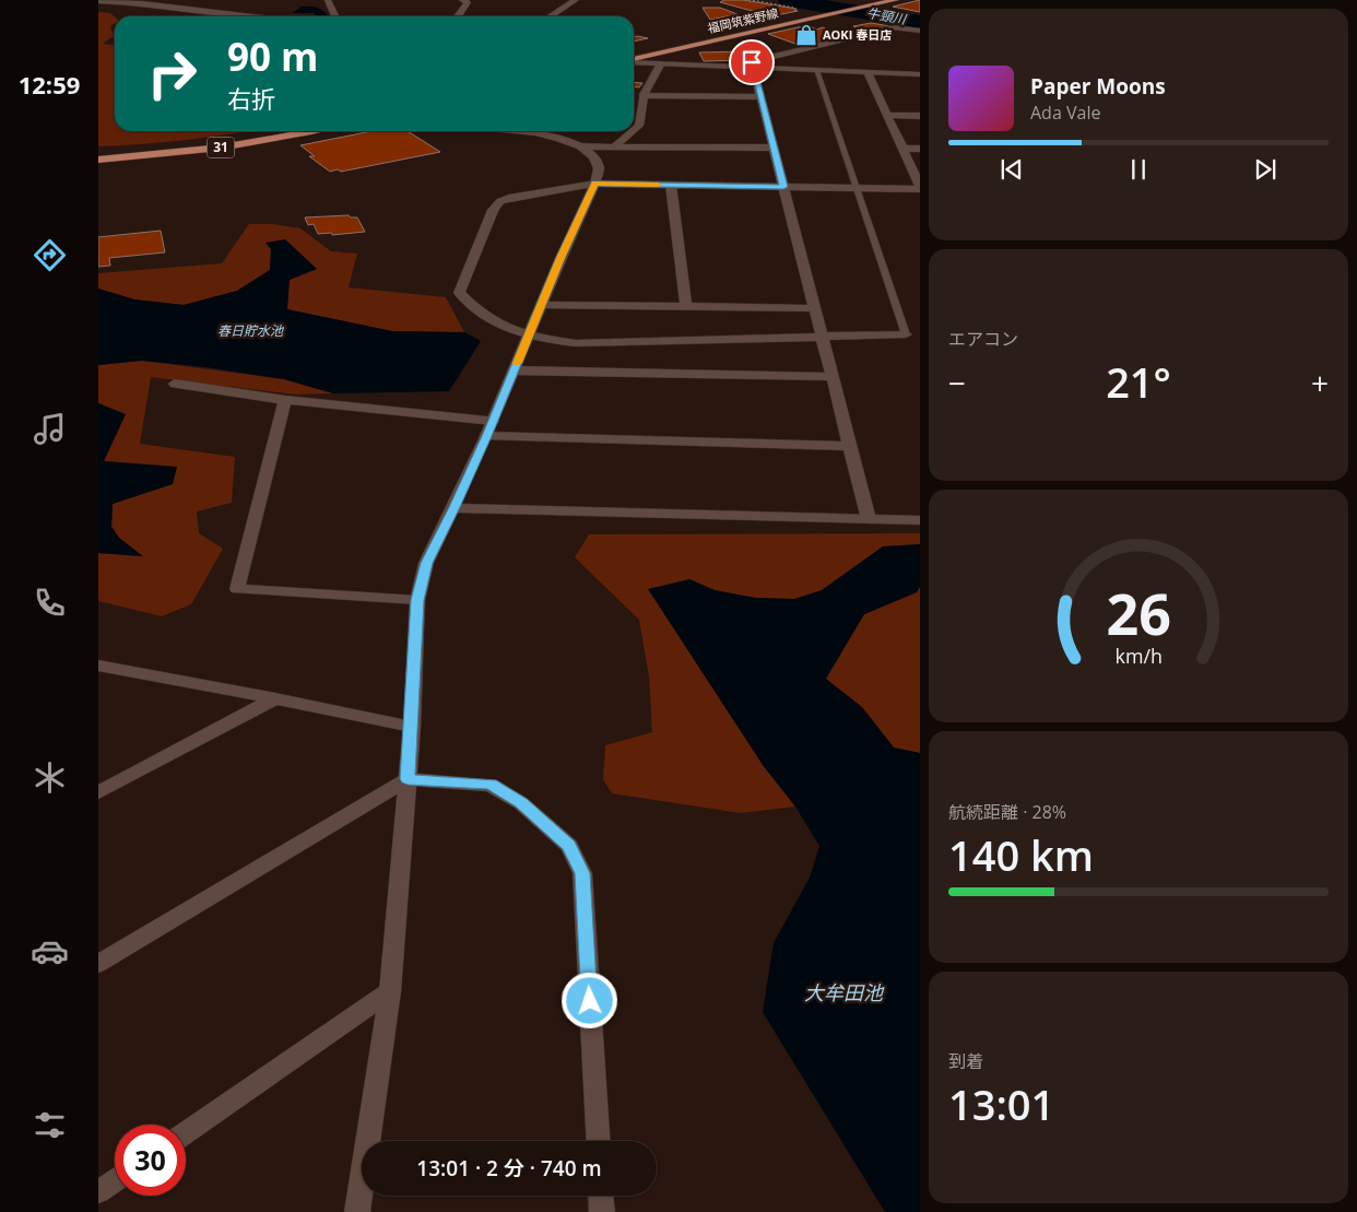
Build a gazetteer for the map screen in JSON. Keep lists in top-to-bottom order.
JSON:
{
  "streets": {
    "main road": ["福岡筑紫野線", "31"]
  },
  "water": ["牛頸川", "春日貯水池", "大牟田池"],
  "places": {
    "shop": ["AOKI 春日店"]
  },
  "page": {
    "tabs": "12:59",
    "turn": ["90 m", "右折"],
    "song": ["Paper Moons", "Ada Vale"],
    "tile": [
      "エアコン",
      ["航続距離 · 28%", "140 km"],
      ["到着", "13:01"]
    ],
    "heat": ["−", "21°", "+"],
    "limit": "30",
    "trip": "13:01 · 2 分 · 740 m",
    "gauge": ["26", "km/h"]
  }
}
